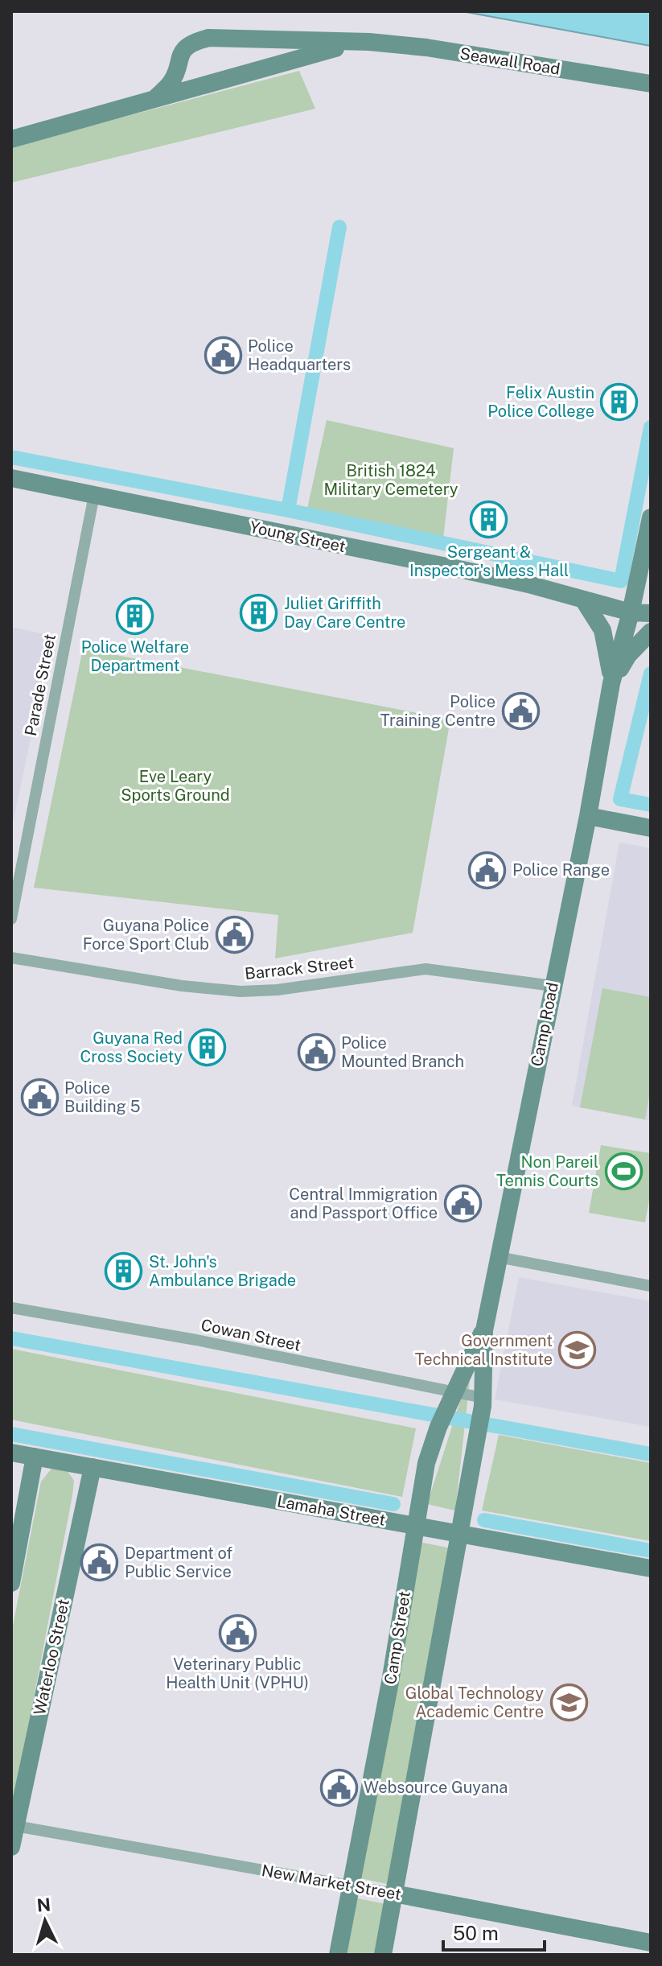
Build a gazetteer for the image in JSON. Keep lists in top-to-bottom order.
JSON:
{
  "streets": {
    "main road": [
      "Seawall Road",
      "Young Street",
      "Camp Road",
      "Lamaha Street",
      "Camp Street",
      "Waterloo Street",
      "New Market Street"
    ],
    "street": ["Parade Street", "Barrack Street", "Cowan Street"]
  },
  "crossings": [
    ["Young Street", "Parade Street"],
    ["Young Street", "Camp Road"],
    ["Barrack Street", "Camp Road"],
    ["Camp Road", "Cowan Street"],
    ["Camp Road", "Lamaha Street"],
    ["Camp Road", "Camp Street"],
    ["Cowan Street", "Camp Street"],
    ["Lamaha Street", "Camp Street"],
    ["Lamaha Street", "Waterloo Street"],
    ["Camp Street", "New Market Street"],
    ["Waterloo Street", "New Market Street"]
  ],
  "parks": ["British 1824 Military Cemetery", "Eve Leary Sports Ground"],
  "places": {
    "public building": [
      "Police Headquarters",
      "Police Training Centre",
      "Police Range",
      "Guyana Police Force Sport Club",
      "Police Mounted Branch",
      "Police Building 5",
      "Central Immigration and Passport Office",
      "Department of Public Service",
      "Veterinary Public Health Unit (VPHU)",
      "Websource Guyana"
    ],
    "building": [
      "Felix Austin Police College",
      "Sergeant & Inspector's Mess Hall",
      "Juliet Griffith Day Care Centre",
      "Police Welfare Department",
      "Guyana Red Cross Society",
      "St. John's Ambulance Brigade"
    ],
    "sports": ["Non Pareil Tennis Courts"],
    "school or university": ["Government Technical Institute", "Global Technology Academic Centre"]
  },
  "scale_bar": "50 m",
  "north": "top"
}
